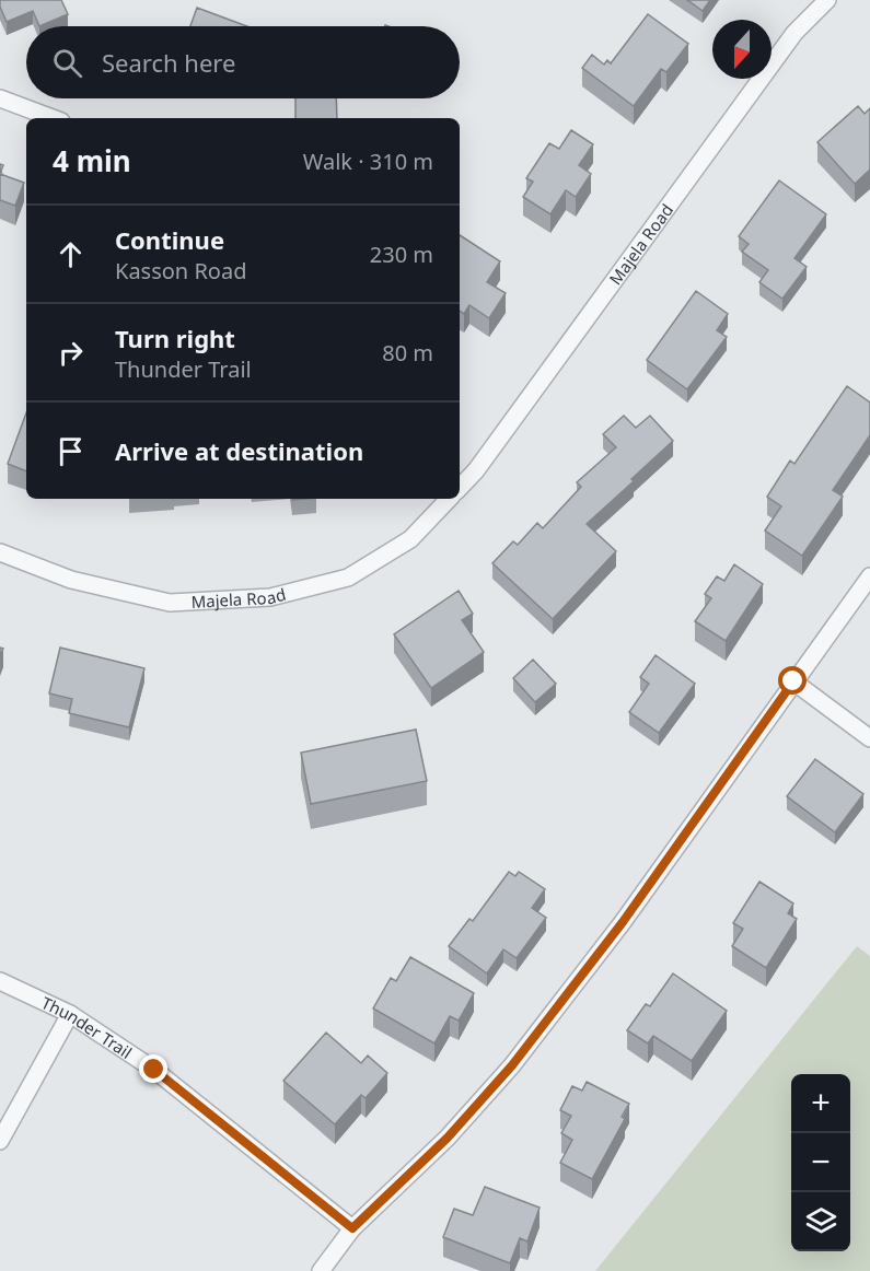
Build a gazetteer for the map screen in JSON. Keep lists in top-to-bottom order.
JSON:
{
  "streets": {
    "street": ["Majela Road", "Thunder Trail"]
  },
  "north": "bottom",
  "page": {
    "search": "Search here",
    "heading": ["4 min", "Walk · 310 m"],
    "list": [
      ["Continue", "Kasson Road", "230 m"],
      ["Turn right", "Thunder Trail", "80 m"],
      "Arrive at destination"
    ],
    "map_buttons": ["+", "−"]
  }
}
